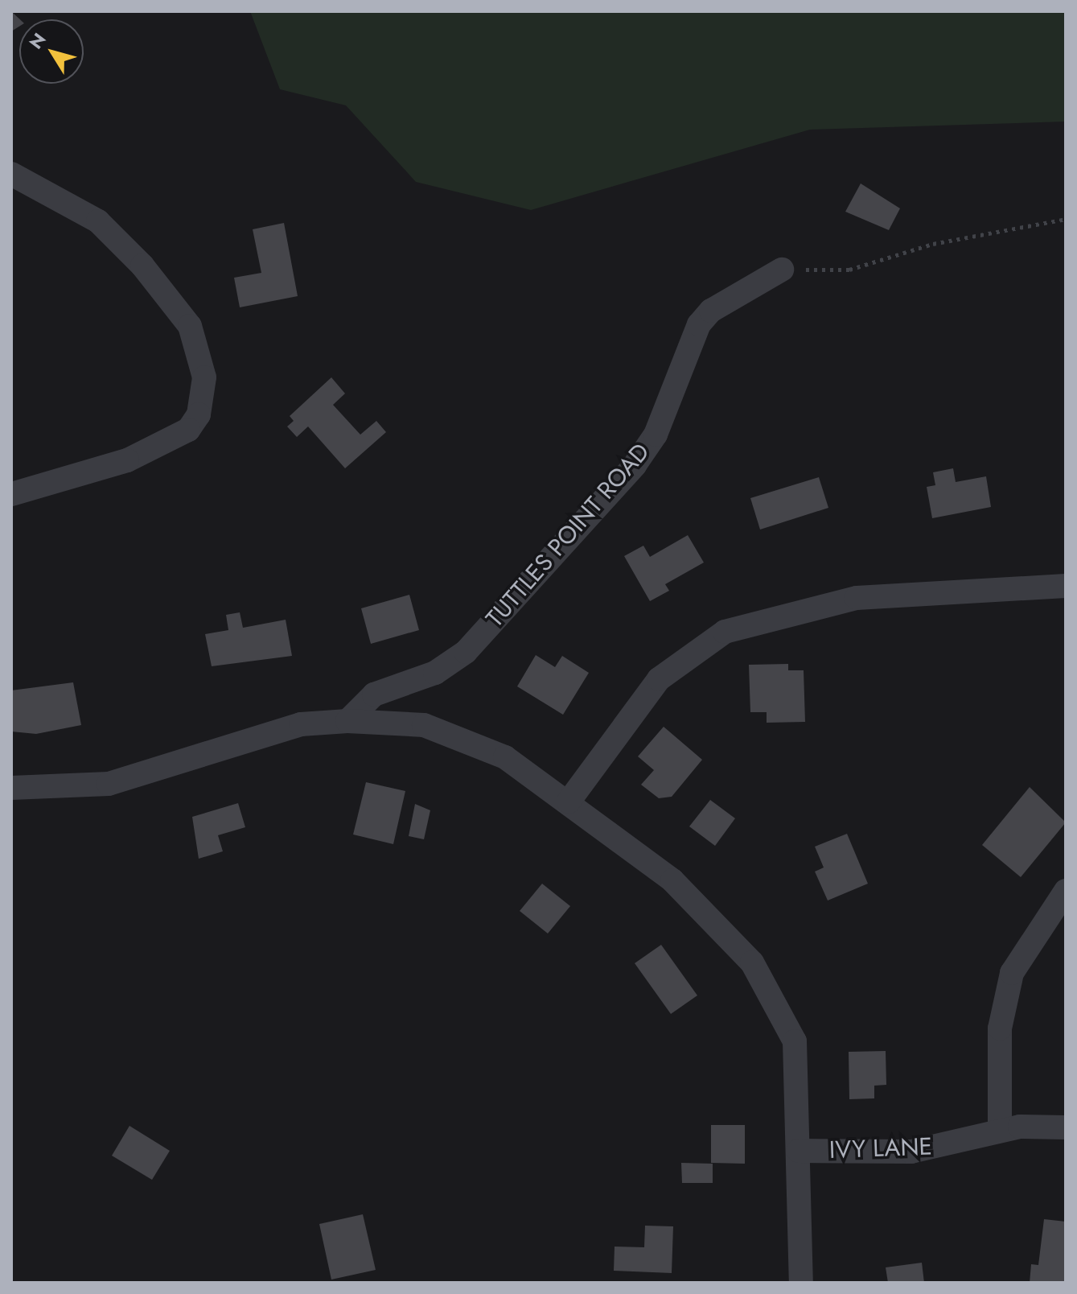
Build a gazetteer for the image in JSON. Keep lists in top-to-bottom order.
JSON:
{
  "streets": {
    "street": ["TUTTLES POINT ROAD", "IVY LANE"]
  },
  "north": "top left"
}
